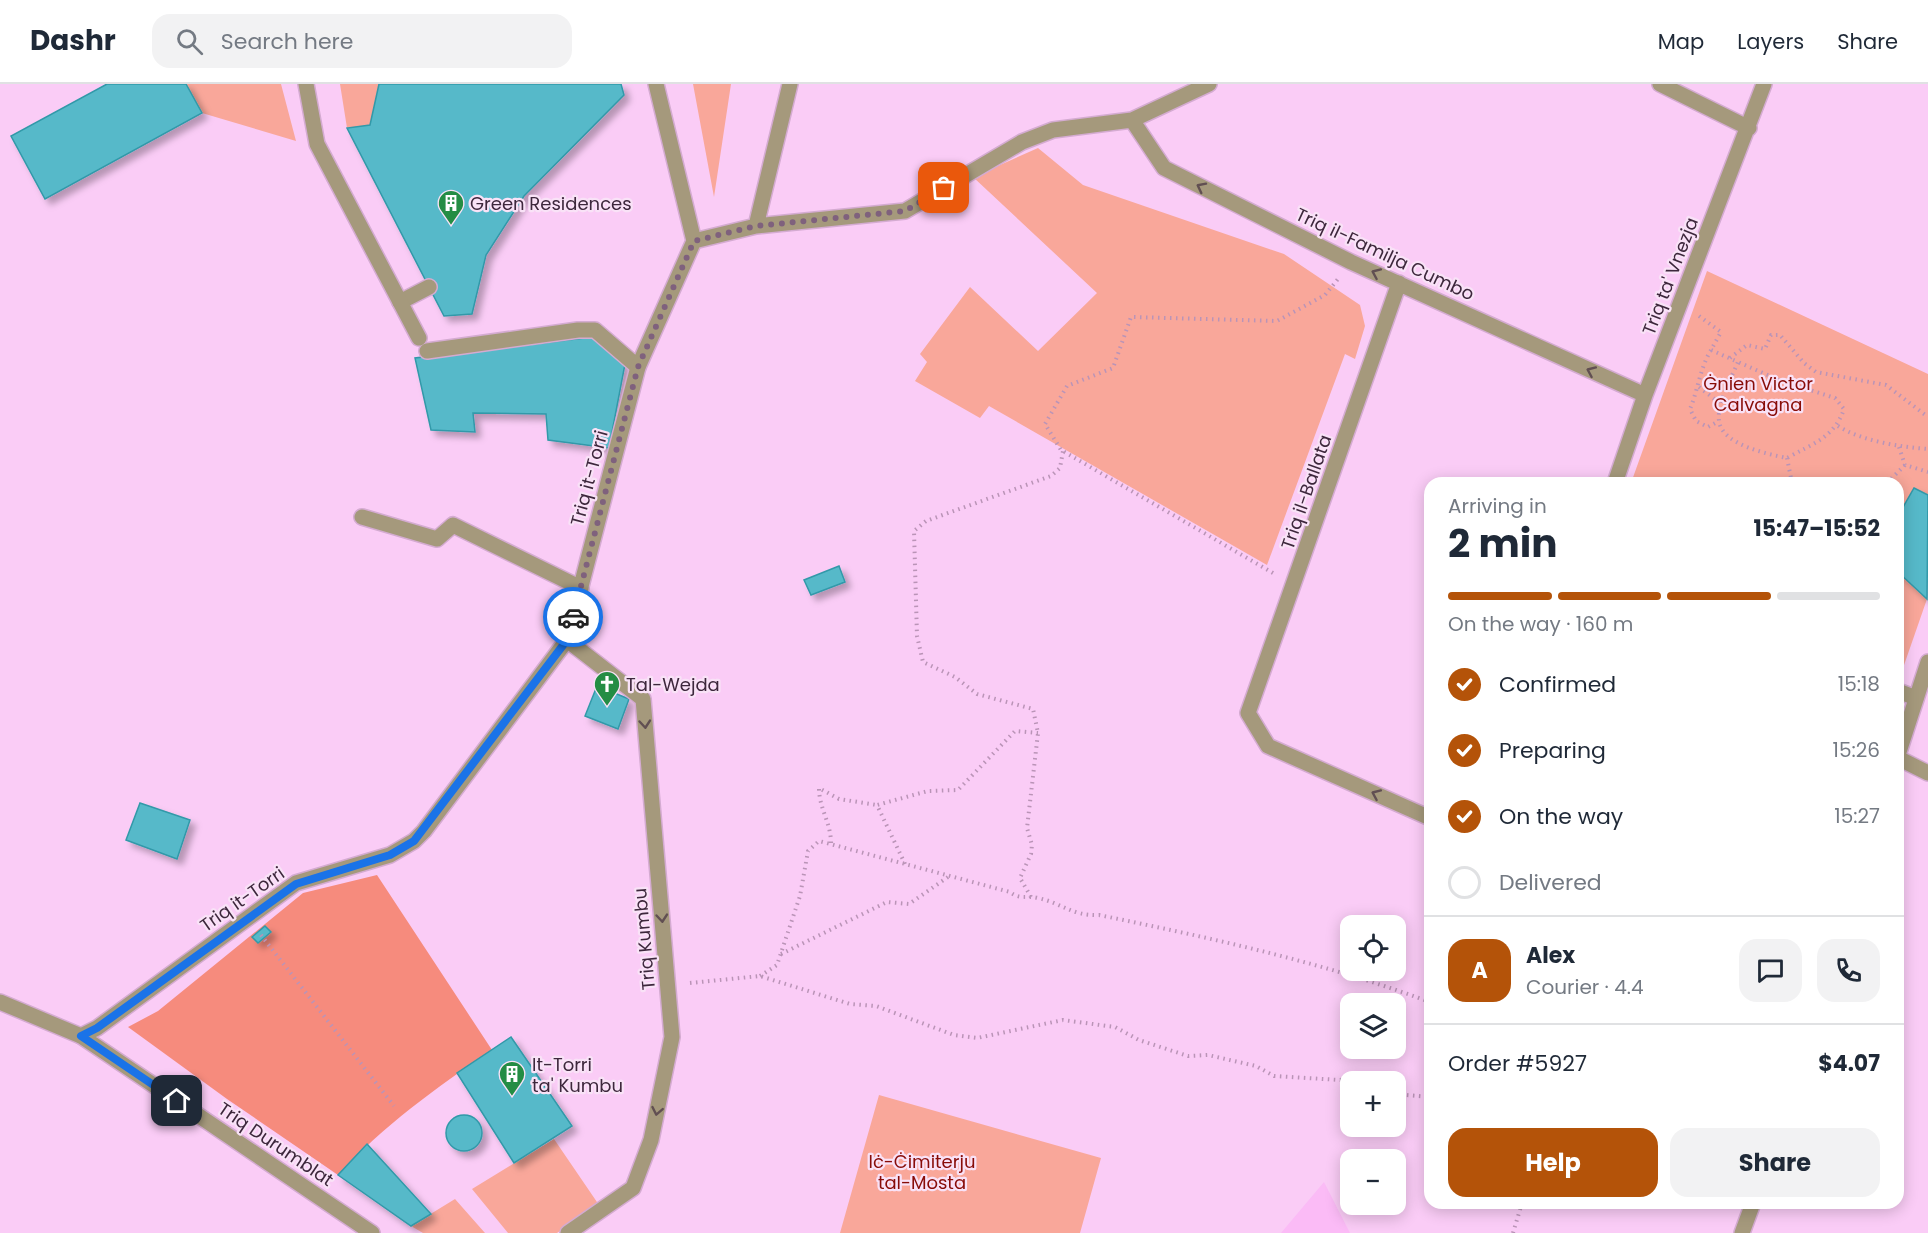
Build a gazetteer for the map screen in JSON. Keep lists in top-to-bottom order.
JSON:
{
  "streets": {
    "street": [
      "Triq il-Familja Cumbo",
      "Triq ta' Vnezja",
      "Triq it-Torri",
      "Triq il-Ballata",
      "Triq Kumbu",
      "Triq Durumblat"
    ]
  },
  "crossings": [
    ["Triq il-Familja Cumbo", "Triq ta' Vnezja"],
    ["Triq il-Familja Cumbo", "Triq il-Ballata"],
    ["Triq it-Torri", "Triq Kumbu"],
    ["Triq it-Torri", "Triq Durumblat"]
  ],
  "one_way": ["Triq il-Familja Cumbo", "Triq Kumbu"],
  "parks": ["Ġnien Victor Calvagna", "Iċ-Ċimiterju tal-Mosta"],
  "places": {
    "building": ["Green Residences", "It-Torri ta' Kumbu"],
    "church": ["Tal-Wejda"]
  },
  "page": {
    "header": "Dashr",
    "search": "Search here",
    "nav": ["Map", "Layers", "Share"],
    "heading": ["2 min", "Arriving in", "15:47–15:52"],
    "panel": [
      "Alex",
      "Courier · 4.4",
      "Order #5927",
      "$4.07"
    ],
    "bar": "On the way · 160 m",
    "list": [
      ["Confirmed", "15:18"],
      ["Preparing", "15:26"],
      ["On the way", "15:27"],
      "Delivered"
    ],
    "map_buttons": ["+", "−"],
    "round": "A",
    "buttons": ["Help", "Share"]
  }
}
